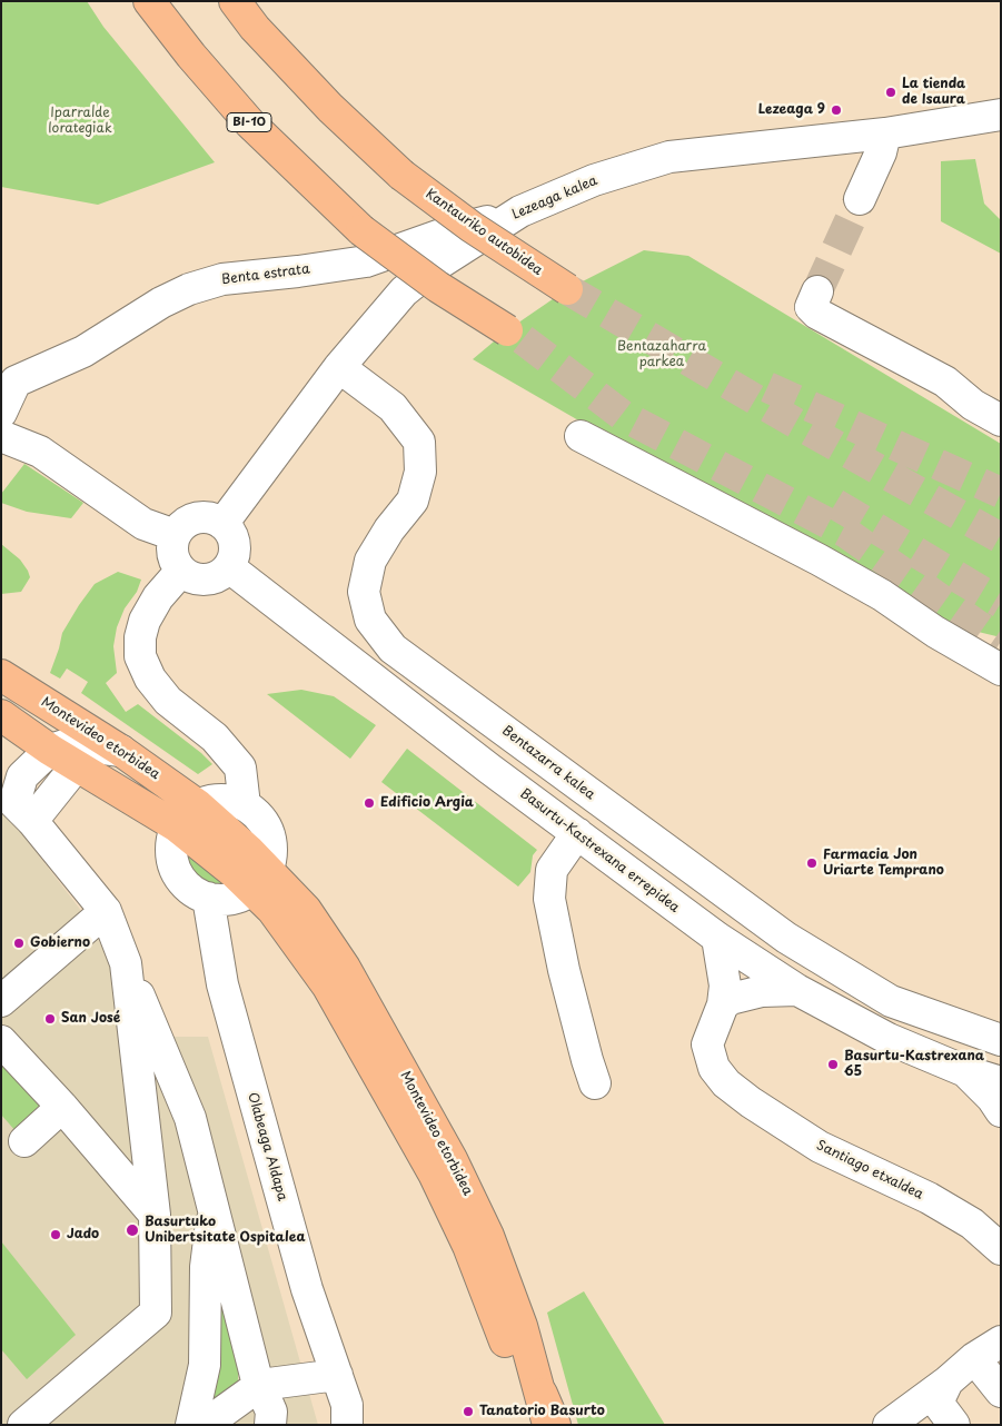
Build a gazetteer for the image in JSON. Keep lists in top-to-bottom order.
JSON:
{
  "streets": {
    "main road": ["BI-10", "Kantauriko autobidea", "Montevideo etorbidea"],
    "street": [
      "Lezeaga kalea",
      "Benta estrata",
      "Bentazarra kalea",
      "Basurtu-Kastrexana errepidea",
      "Olabeaga Aldapa",
      "Santiago etxaldea"
    ]
  },
  "crossings": [
    ["Lezeaga kalea", "Benta estrata"],
    ["Lezeaga kalea", "Bentazarra kalea"],
    ["Lezeaga kalea", "Basurtu-Kastrexana errepidea"],
    ["Basurtu-Kastrexana errepidea", "Santiago etxaldea"]
  ],
  "parks": ["Iparralde lorategiak", "Bentazaharra parkea"],
  "places": [
    "La tienda de Isaura",
    "Lezeaga 9",
    "Edificio Argia",
    "Farmacia Jon Uriarte Temprano",
    "Gobierno",
    "San José",
    "Basurtu-Kastrexana 65",
    "Basurtuko Unibertsitate Ospitalea",
    "Jado",
    "Tanatorio Basurto"
  ]
}
